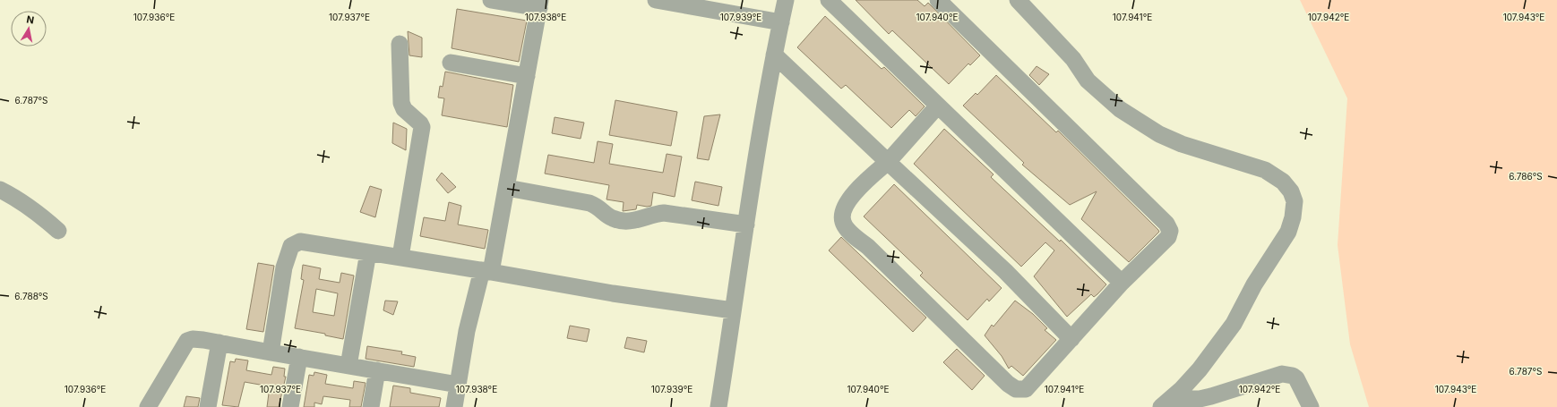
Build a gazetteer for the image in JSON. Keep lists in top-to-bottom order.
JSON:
{
  "north": "top",
  "coordinates": [
    "107.936°E",
    "107.937°E",
    "107.938°E",
    "107.939°E",
    "107.940°E",
    "107.941°E",
    "107.942°E",
    "107.943°E",
    "6.787°S",
    "6.786°S",
    "6.788°S"
  ]
}
